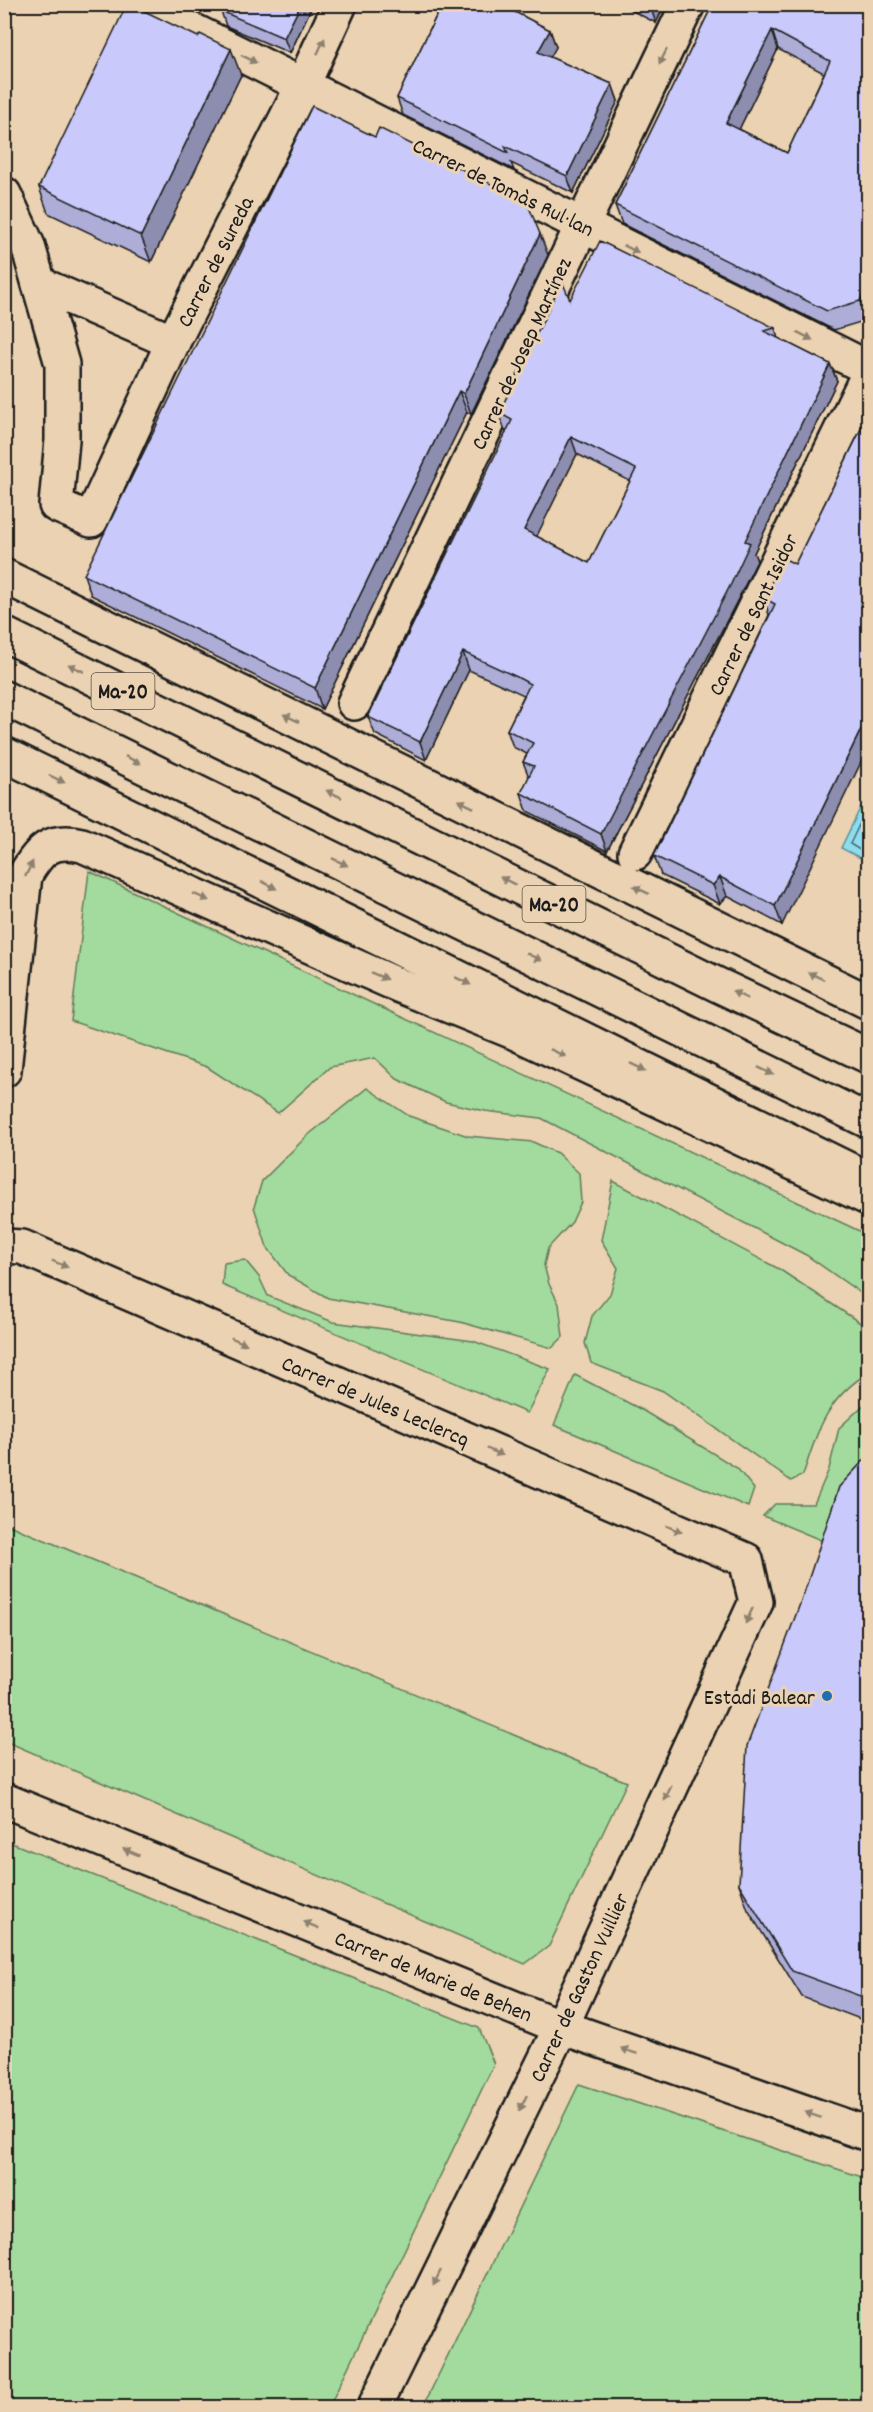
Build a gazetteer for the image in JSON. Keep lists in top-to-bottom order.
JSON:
{
  "streets": {
    "main road": [
      "Carrer de Tomàs Rul·lan",
      "Carrer de Sureda",
      "Carrer de Josep Martínez",
      "Carrer de Sant Isidor",
      "Ma-20",
      "Carrer de Jules Leclercq",
      "Carrer de Marie de Behen",
      "Carrer de Gaston Vuillier"
    ]
  },
  "crossings": [
    ["Carrer de Tomàs Rul·lan", "Carrer de Sureda"],
    ["Carrer de Tomàs Rul·lan", "Carrer de Josep Martínez"],
    ["Carrer de Jules Leclercq", "Carrer de Gaston Vuillier"],
    ["Carrer de Marie de Behen", "Carrer de Gaston Vuillier"]
  ],
  "one_way": [
    "Carrer de Tomàs Rul·lan",
    "Carrer de Jules Leclercq",
    "Carrer de Marie de Behen",
    "Carrer de Gaston Vuillier"
  ],
  "places": ["Estadi Balear"]
}
